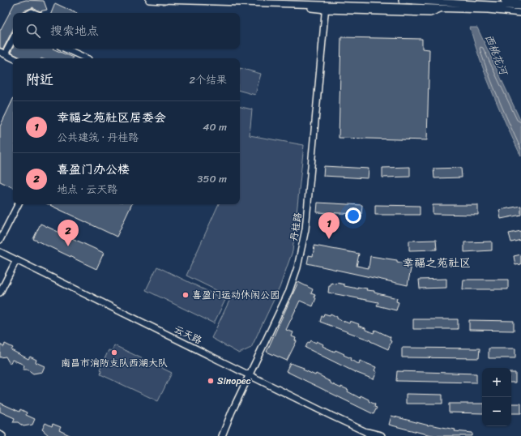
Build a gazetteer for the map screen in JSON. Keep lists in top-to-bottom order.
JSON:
{
  "streets": {
    "main road": ["云天路"],
    "street": ["丹桂路"]
  },
  "crossings": [
    ["丹桂路", "云天路"]
  ],
  "districts": ["幸福之苑社区"],
  "water": ["西桃花河"],
  "places": ["喜盈门运动休闲公园", "南昌市消防支队西湖大队", "Sinopec"],
  "page": {
    "search": "搜索地点",
    "heading": ["附近", "2个结果"],
    "list": [
      {
        "mark": "1",
        "name": "幸福之苑社区居委会",
        "note": "公共建筑 · 丹桂路",
        "value": "40 m"
      },
      {
        "mark": "2",
        "name": "喜盈门办公楼",
        "note": "地点 · 云天路",
        "value": "350 m"
      }
    ],
    "pins": ["1", "2"],
    "map_buttons": ["+", "−"]
  }
}
